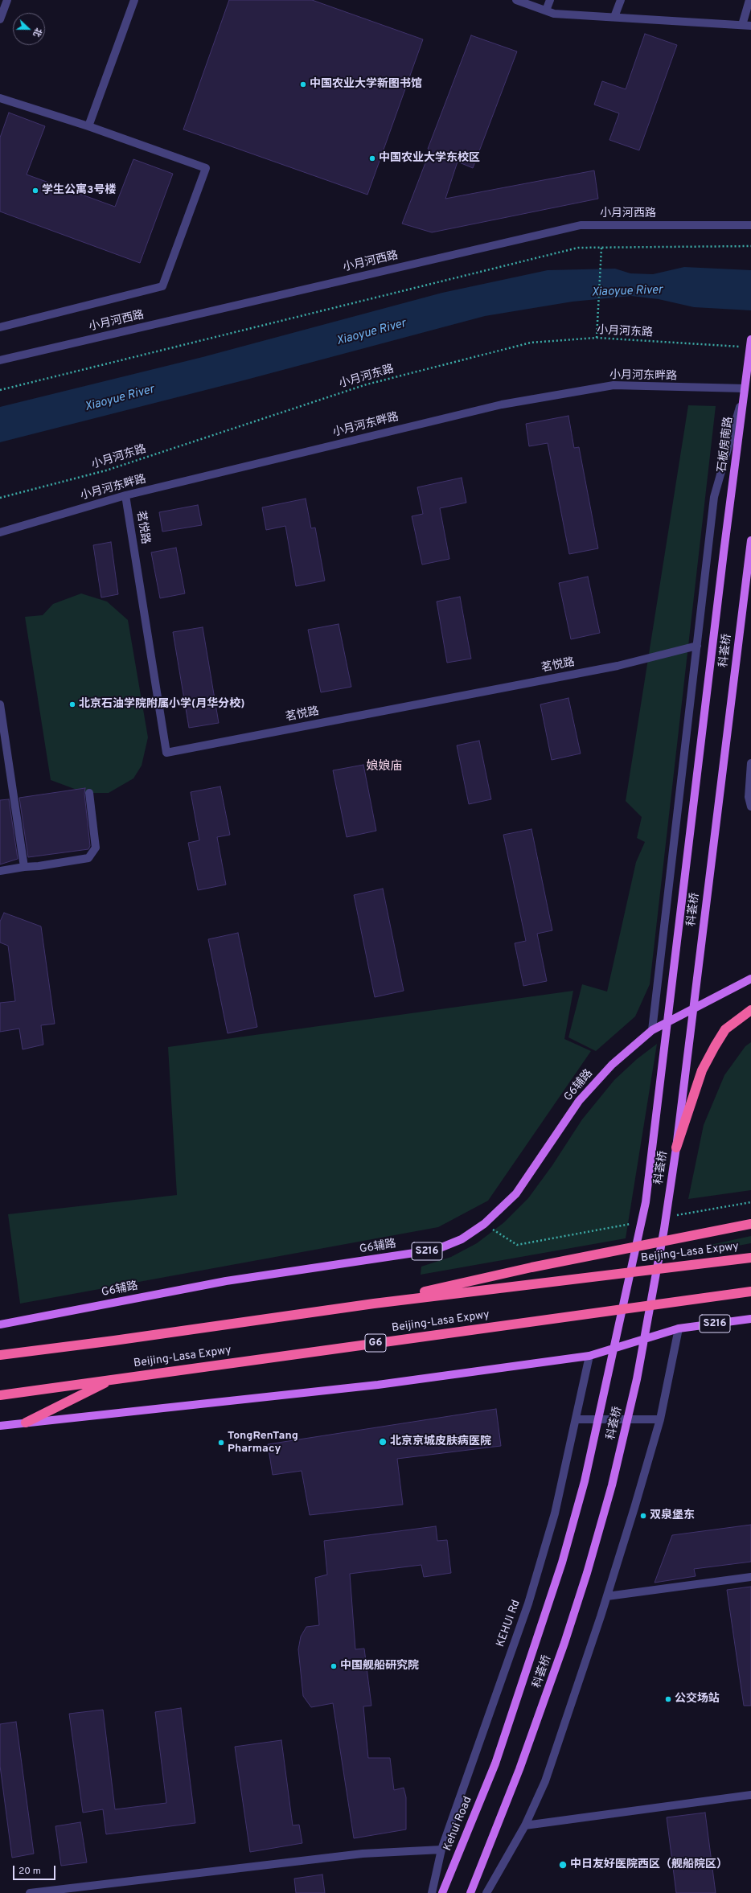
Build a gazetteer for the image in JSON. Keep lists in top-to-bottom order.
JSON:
{
  "streets": {
    "highway": ["Beijing-Lasa Expwy", "G6"],
    "main road": [
      "石板房南路",
      "科荟桥",
      "G6辅路",
      "S216",
      "Kehui Road"
    ],
    "street": [
      "小月河西路",
      "小月河东畔路",
      "茗悦路",
      "KEHUI Rd"
    ],
    "path": ["小月河东路"]
  },
  "crossings": [
    ["小月河东路", "石板房南路"],
    ["小月河东畔路", "石板房南路"],
    ["小月河东畔路", "茗悦路"],
    ["石板房南路", "科荟桥"],
    ["科荟桥", "Kehui Road"],
    ["S216", "KEHUI Rd"]
  ],
  "districts": ["娘娘庙"],
  "water": ["Xiaoyue River"],
  "places": [
    "中国农业大学新图书馆",
    "中国农业大学东校区",
    "学生公寓3号楼",
    "北京石油学院附属小学(月华分校)",
    "北京京城皮肤病医院",
    "TongRenTang Pharmacy",
    "双泉堡东",
    "中国舰船研究院",
    "公交场站",
    "中日友好医院西区（舰船院区）"
  ],
  "scale_bar": "20 m",
  "north": "right"
}
